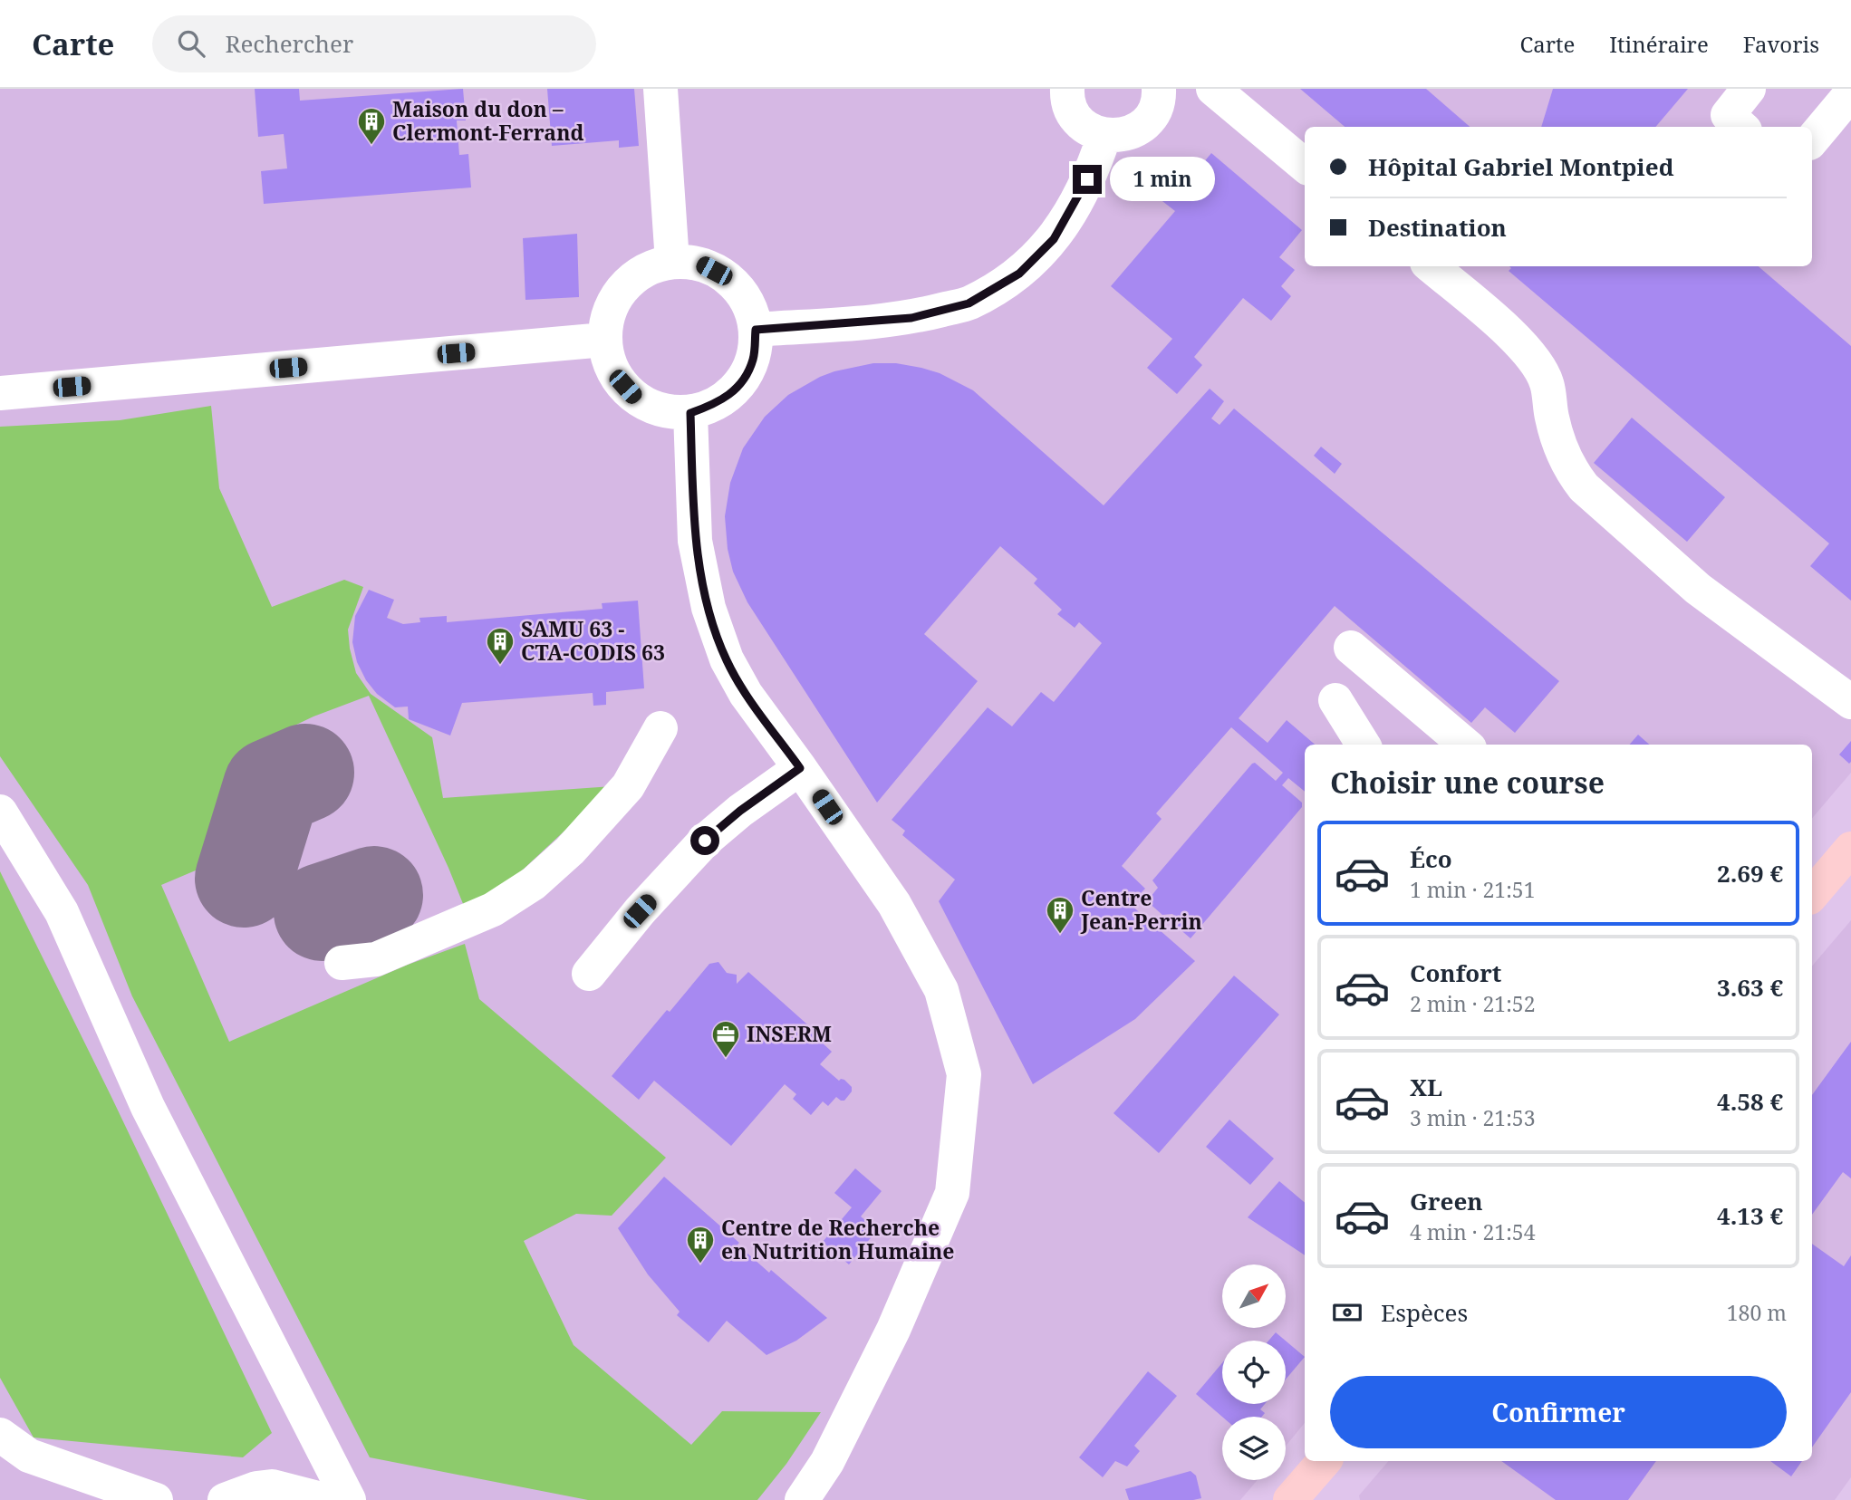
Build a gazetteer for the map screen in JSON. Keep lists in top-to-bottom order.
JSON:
{
  "places": {
    "building": [
      "Maison du don – Clermont-Ferrand",
      "SAMU 63 - CTA-CODIS 63",
      "Centre Jean-Perrin",
      "Centre de Recherche en Nutrition Humaine"
    ],
    "office": ["INSERM"]
  },
  "north": "top right",
  "page": {
    "header": "Carte",
    "search": "Rechercher",
    "nav": ["Carte", "Itinéraire", "Favoris"],
    "banner": ["Hôpital Gabriel Montpied", "Destination"],
    "bubble": "1 min",
    "heading": "Choisir une course",
    "list": [
      {
        "name": "Éco",
        "note": "1 min · 21:51",
        "value": "2.69 €"
      },
      {
        "name": "Confort",
        "note": "2 min · 21:52",
        "value": "3.63 €"
      },
      {
        "name": "XL",
        "note": "3 min · 21:53",
        "value": "4.58 €"
      },
      {
        "name": "Green",
        "note": "4 min · 21:54",
        "value": "4.13 €"
      }
    ],
    "pay": ["Espèces", "180 m"],
    "buttons": "Confirmer"
  }
}
